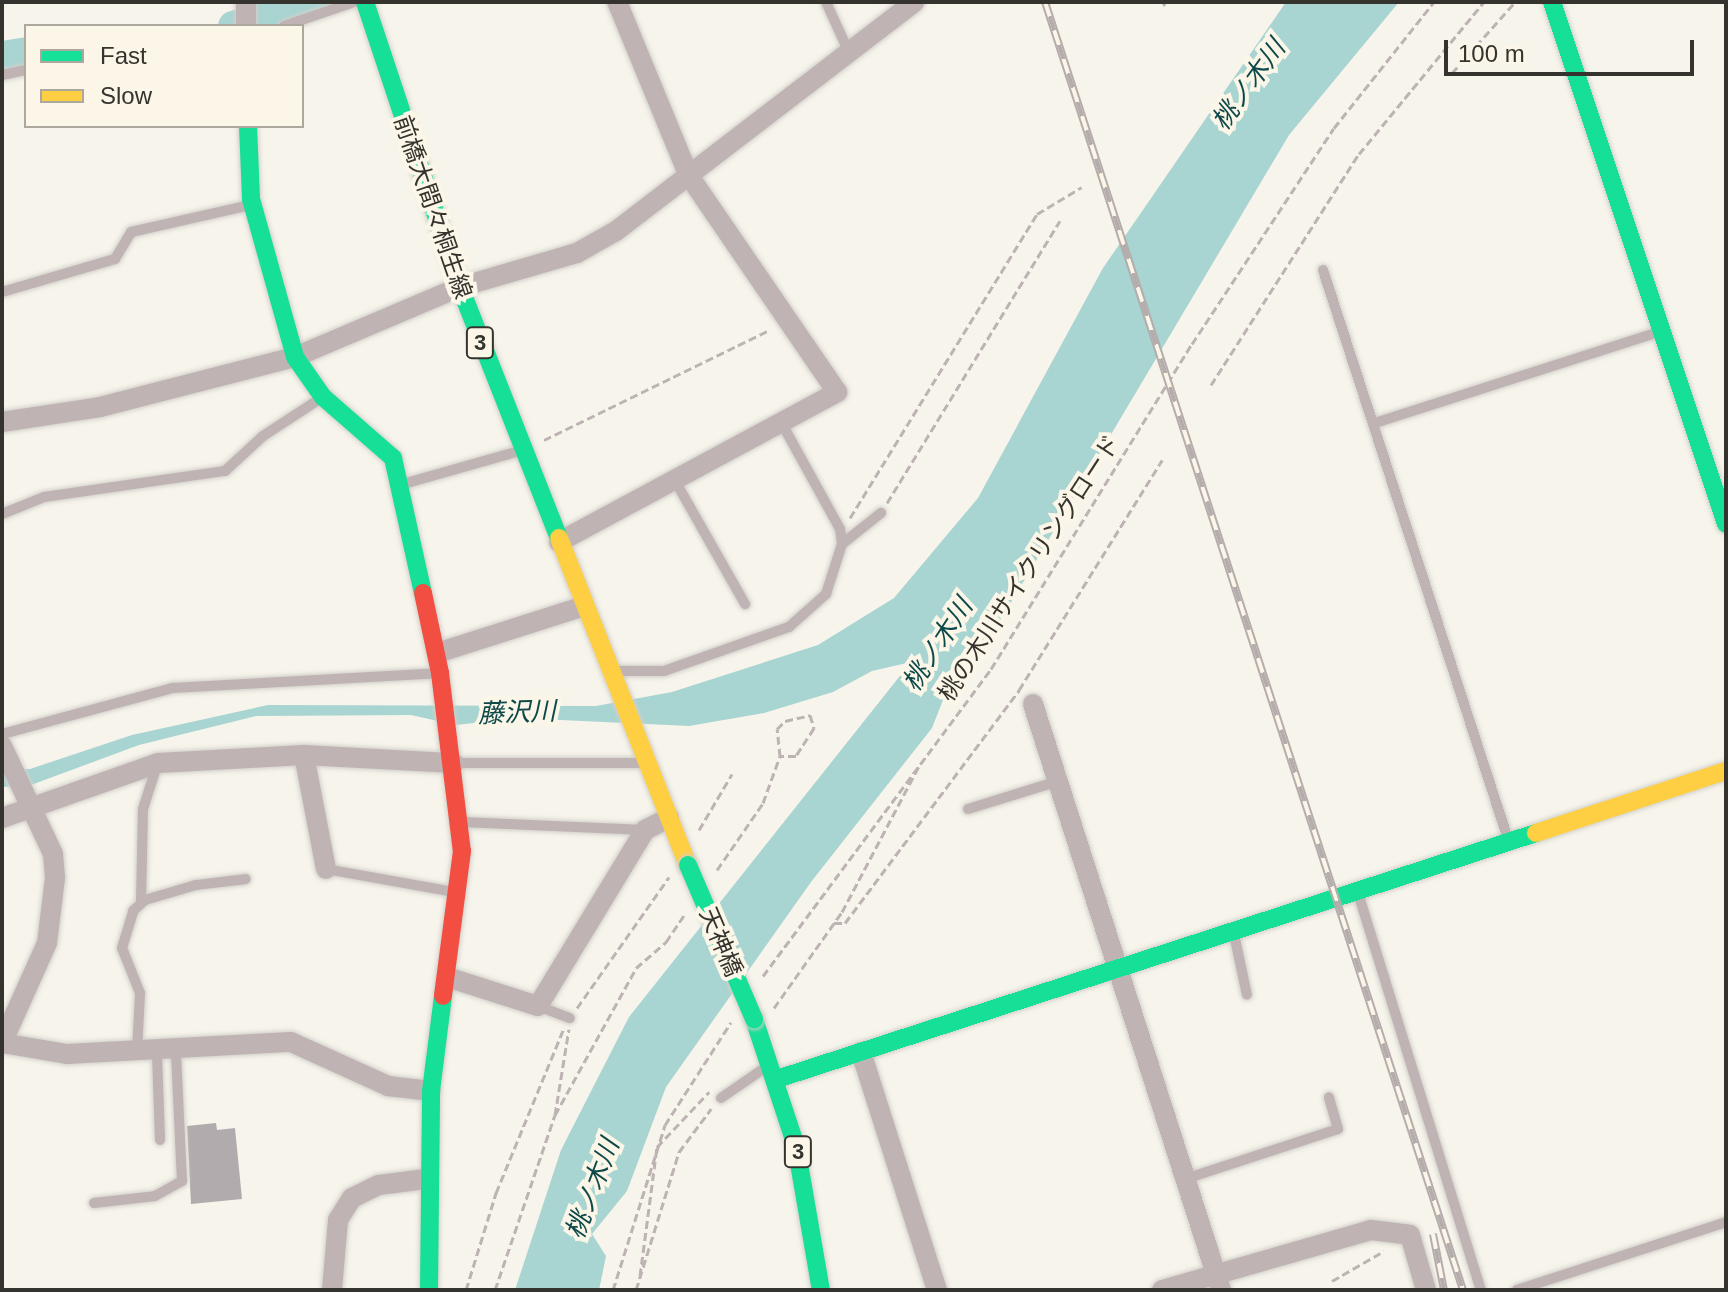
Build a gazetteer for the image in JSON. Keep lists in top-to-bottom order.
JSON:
{
  "streets": {
    "street": ["前橋大間々桐生線", "3", "天神橋"],
    "path": ["桃の木川サイクリングロード"]
  },
  "crossings": [
    ["前橋大間々桐生線", "3"],
    ["3", "天神橋"]
  ],
  "water": ["桃ノ木川", "藤沢川"],
  "legend": ["Fast", "Slow"],
  "scale_bar": "100 m"
}
